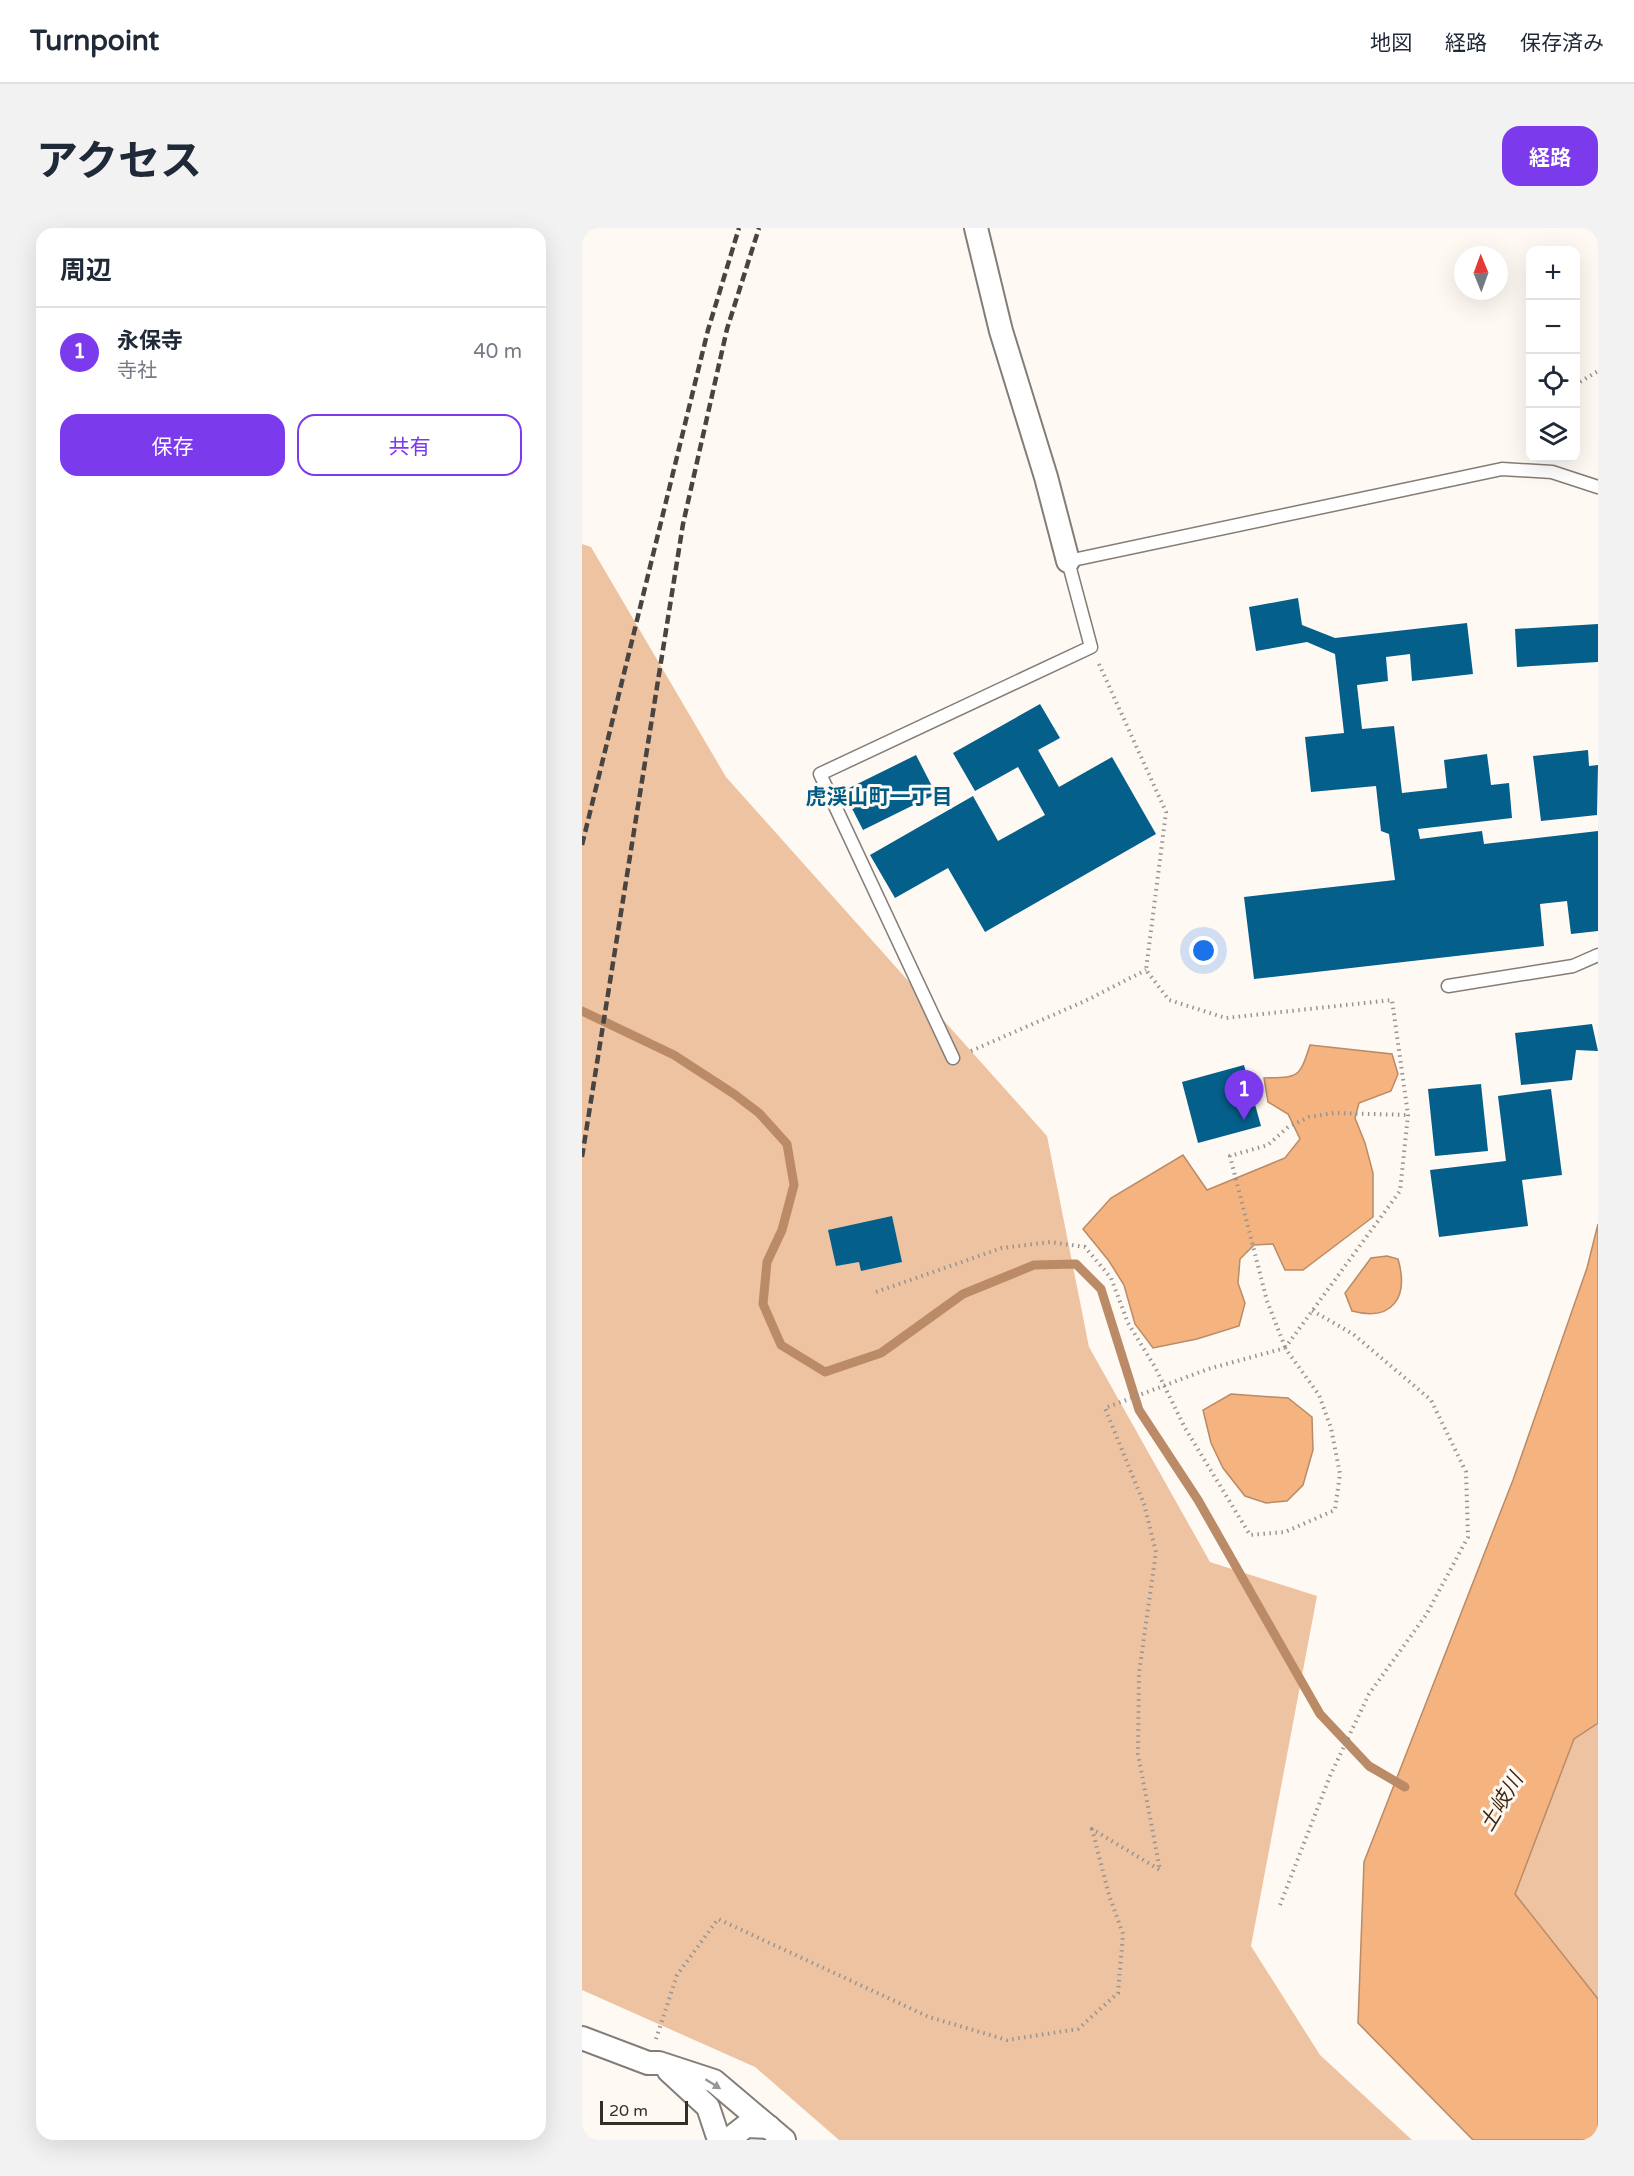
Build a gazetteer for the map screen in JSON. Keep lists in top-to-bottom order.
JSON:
{
  "districts": ["虎渓山町一丁目"],
  "water": ["土岐川"],
  "scale_bar": "20 m",
  "north": "top",
  "page": {
    "header": "Turnpoint",
    "nav": ["地図", "経路", "保存済み"],
    "title": "アクセス",
    "buttons": [
      "経路",
      ["保存", "共有"]
    ],
    "heading": "周辺",
    "map_buttons": ["+", "−"],
    "list": [
      {
        "mark": "1",
        "name": "永保寺",
        "note": "寺社",
        "value": "40 m"
      }
    ],
    "pins": "1",
    "scale": "20 m"
  }
}
